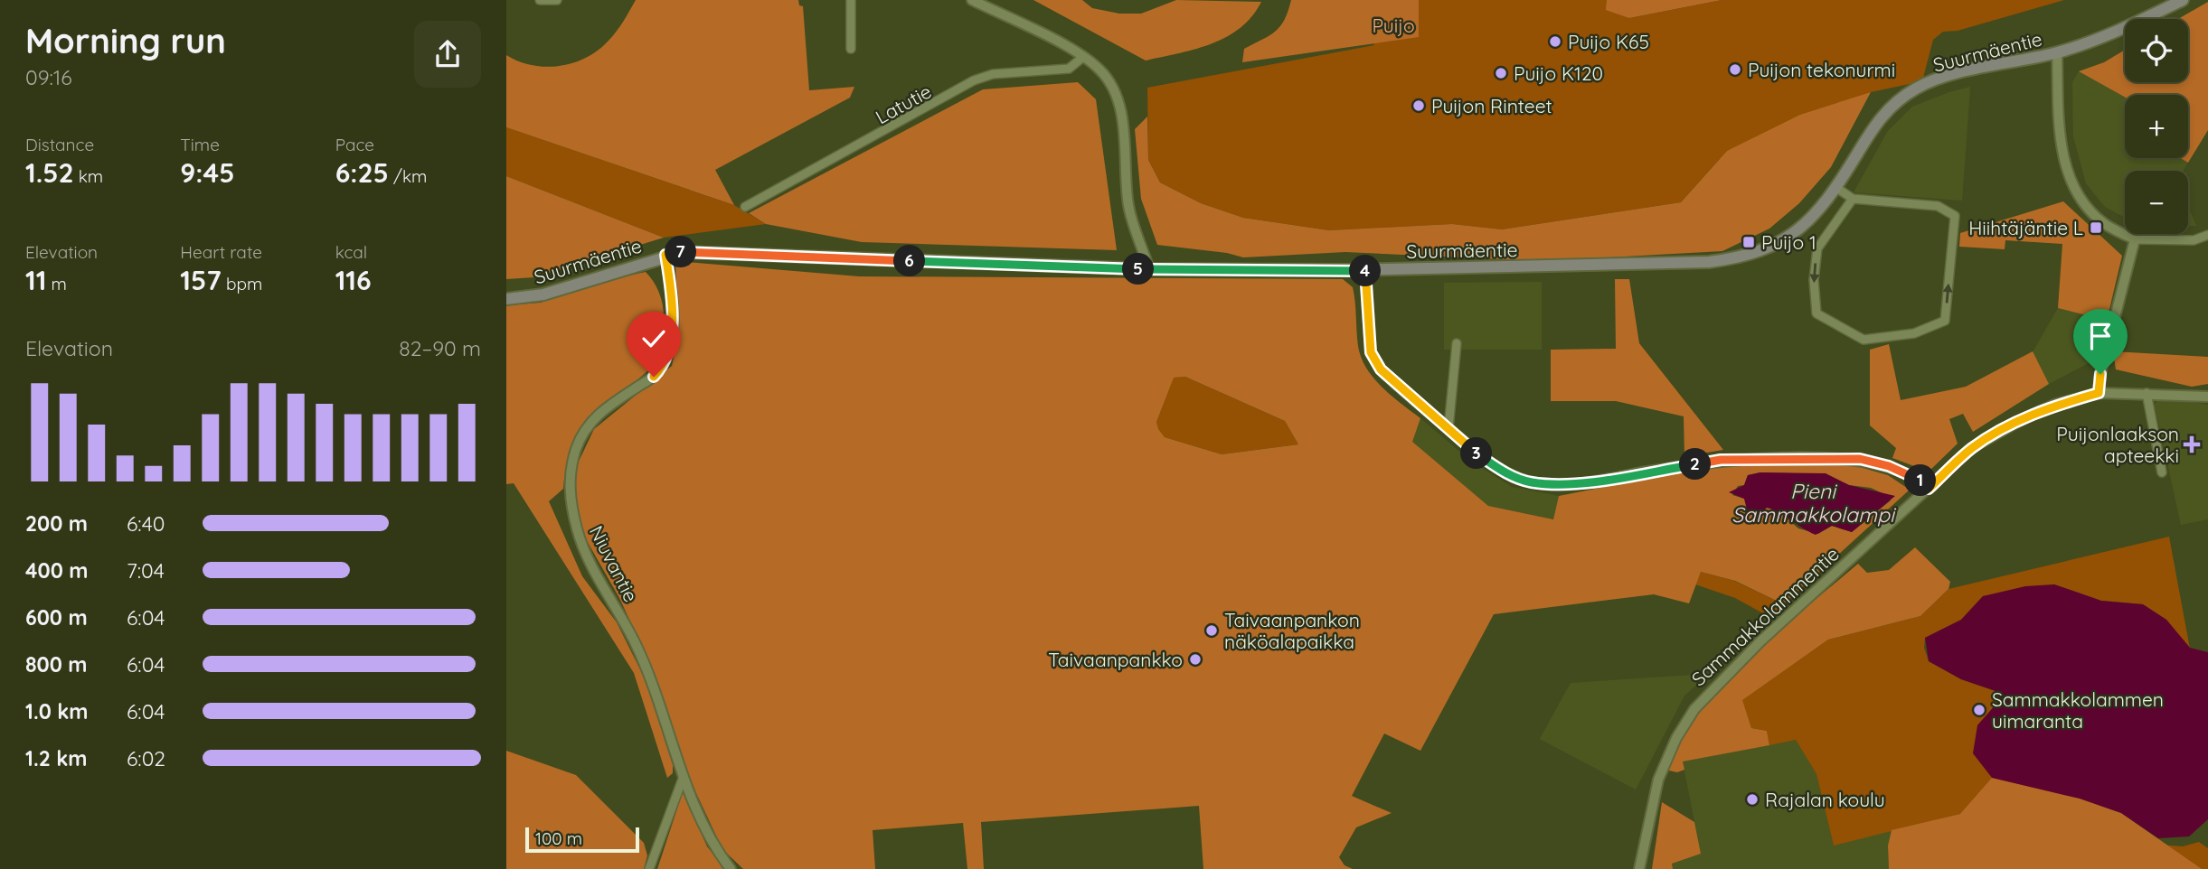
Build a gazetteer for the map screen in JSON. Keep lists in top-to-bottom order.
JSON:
{
  "streets": {
    "main road": ["Suurmäentie"],
    "street": ["Latutie", "Niuvantie", "Sammakkolammentie"]
  },
  "crossings": [
    ["Suurmäentie", "Niuvantie"]
  ],
  "water": ["Pieni Sammakkolampi"],
  "parks": ["Puijo"],
  "places": {
    "other": [
      "Puijo K65",
      "Puijon tekonurmi",
      "Puijo K120",
      "Puijon Rinteet",
      "Taivaanpankon näköalapaikka",
      "Taivaanpankko",
      "Sammakkolammen uimaranta",
      "Rajalan koulu"
    ],
    "transit": ["Hiihtäjäntie L", "Puijo 1"],
    "health": ["Puijonlaakson apteekki"]
  },
  "scale_bar": "100 m",
  "page": {
    "heading": ["Morning run", "09:16"],
    "map_buttons": ["+", "−"],
    "stats": [
      ["Distance", "1.52 km"],
      ["Time", "9:45"],
      ["Pace", "6:25 /km"],
      ["Elevation", "11 m"],
      ["Heart rate", "157 bpm"],
      ["kcal", "116"]
    ],
    "pins": [
      "7",
      "6",
      "5",
      "4",
      "3",
      "2",
      "1"
    ],
    "chart": ["Elevation", "82–90 m"],
    "list": [
      {
        "name": "200 m",
        "note": "6:40"
      },
      {
        "name": "400 m",
        "note": "7:04"
      },
      {
        "name": "600 m",
        "note": "6:04"
      },
      {
        "name": "800 m",
        "note": "6:04"
      },
      {
        "name": "1.0 km",
        "note": "6:04"
      },
      {
        "name": "1.2 km",
        "note": "6:02"
      }
    ],
    "scale": "100 m"
  }
}
